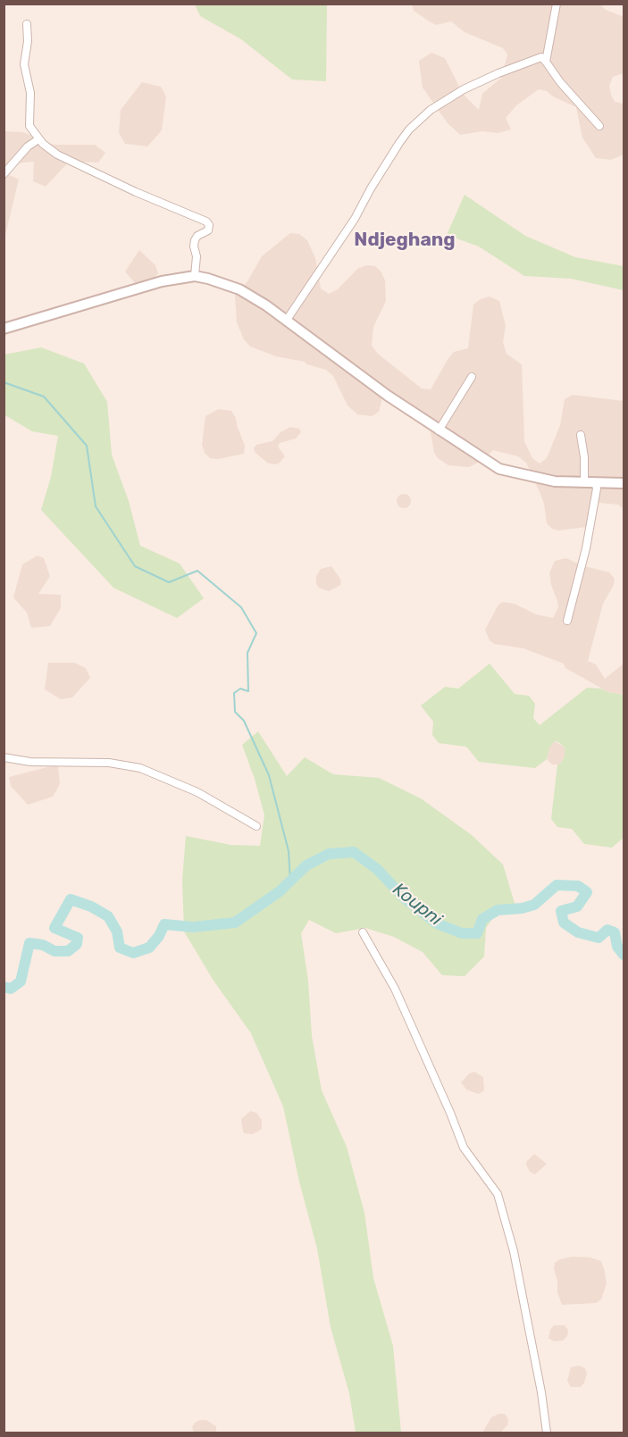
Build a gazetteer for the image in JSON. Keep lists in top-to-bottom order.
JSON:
{
  "districts": ["Ndjeghang"],
  "water": ["Koupni"]
}
